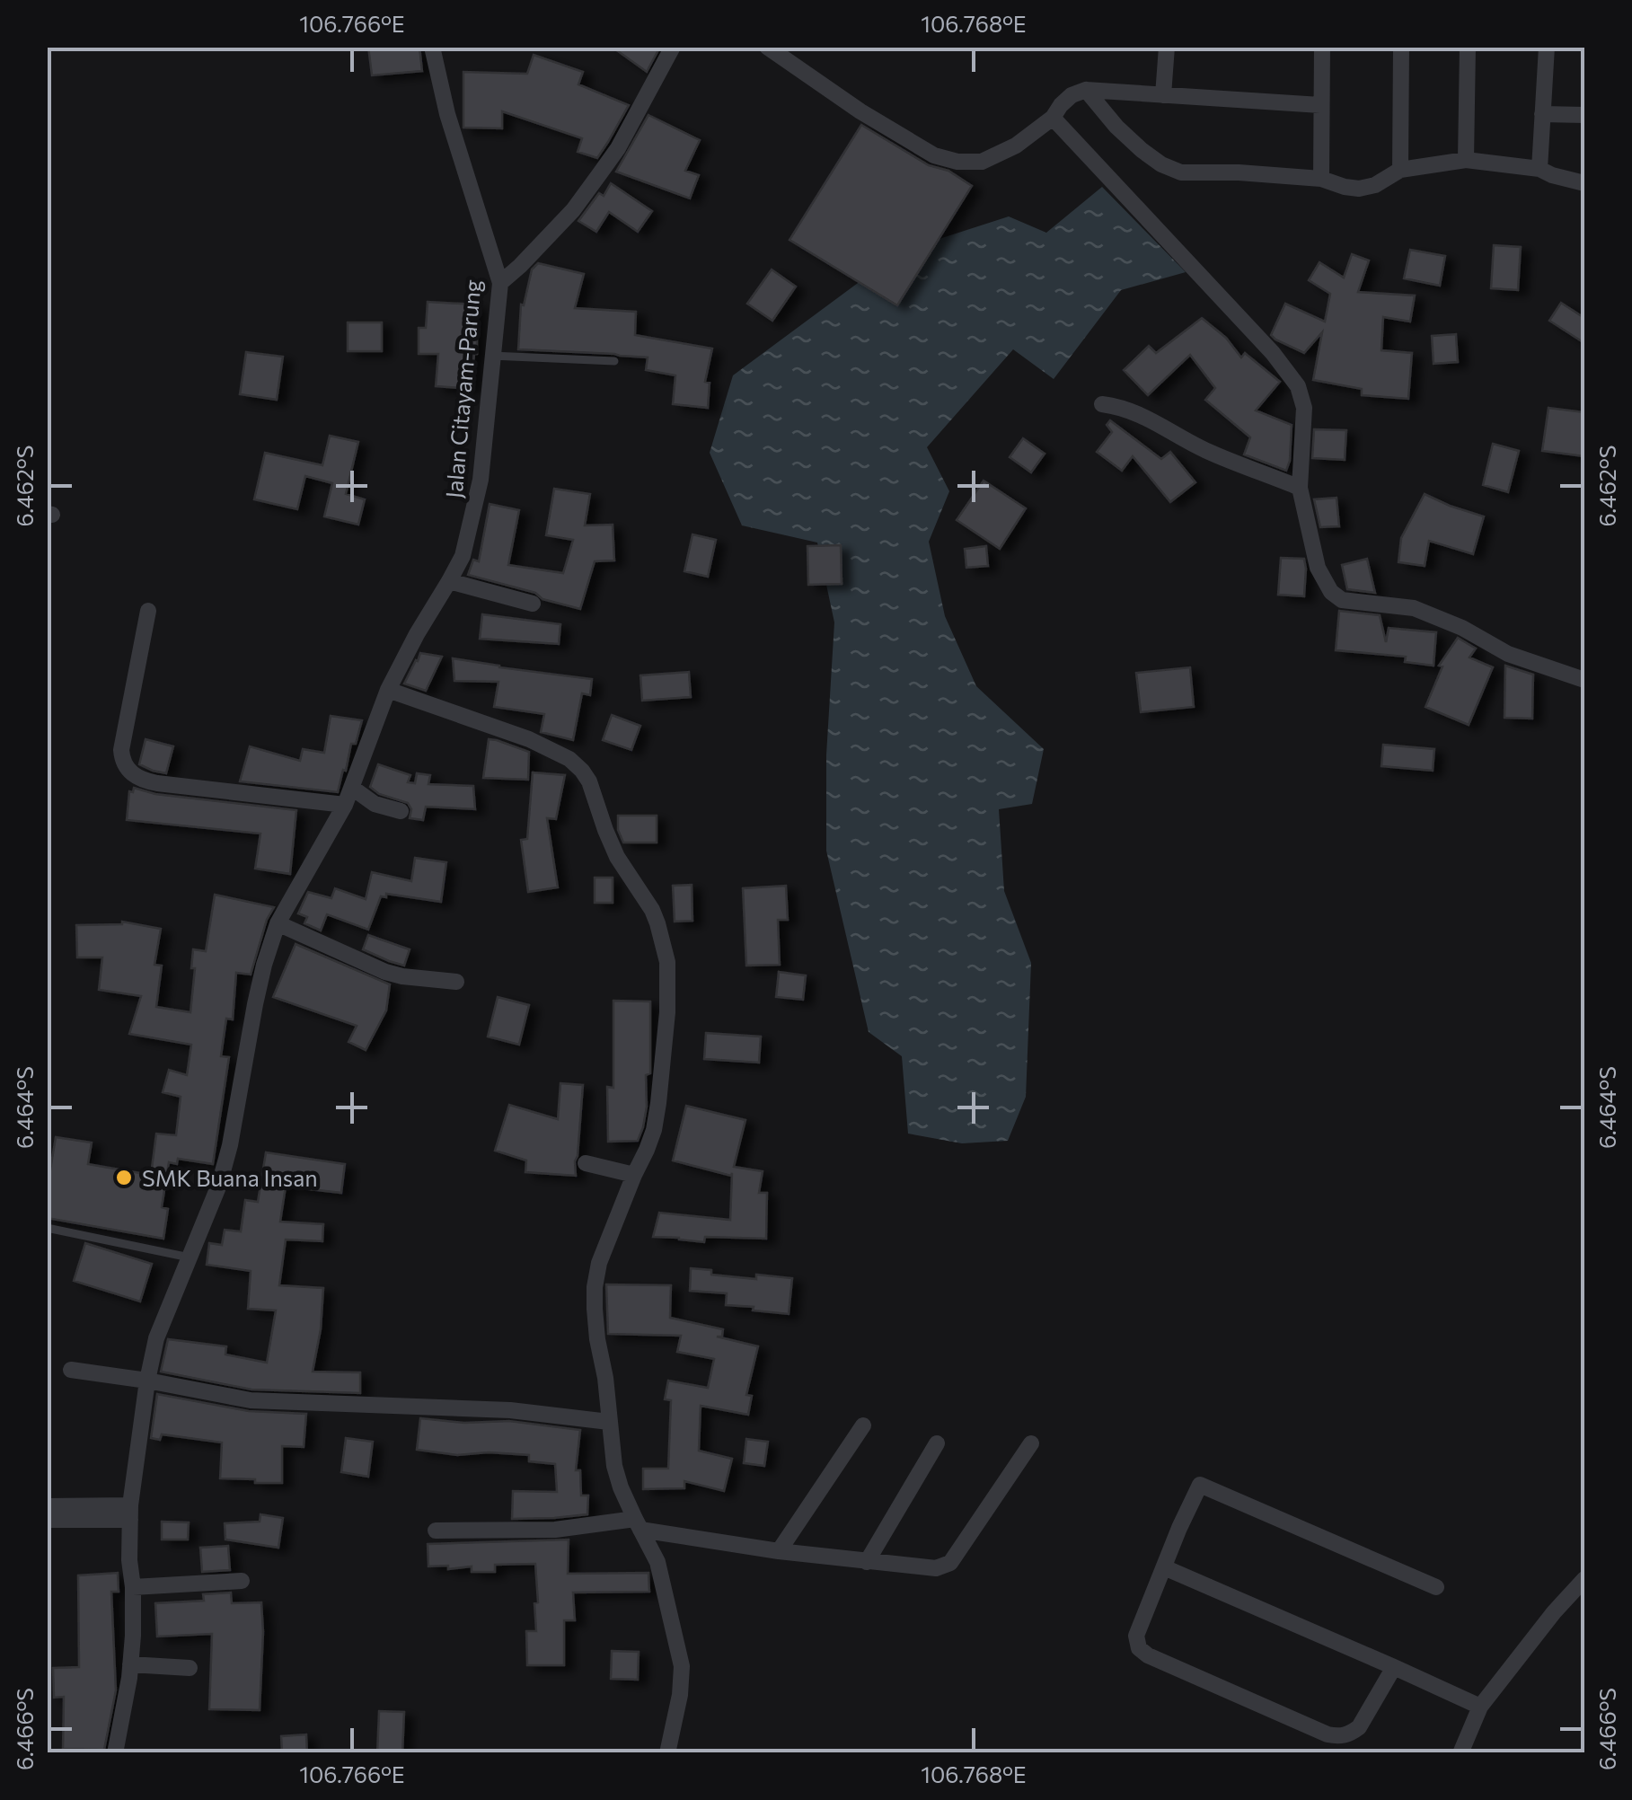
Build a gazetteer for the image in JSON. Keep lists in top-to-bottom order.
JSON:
{
  "streets": {
    "street": ["Jalan Citayam-Parung"]
  },
  "places": ["SMK Buana Insan"],
  "coordinates": [
    "106.766°E",
    "106.768°E",
    "6.462°S",
    "6.464°S",
    "6.466°S"
  ]
}
